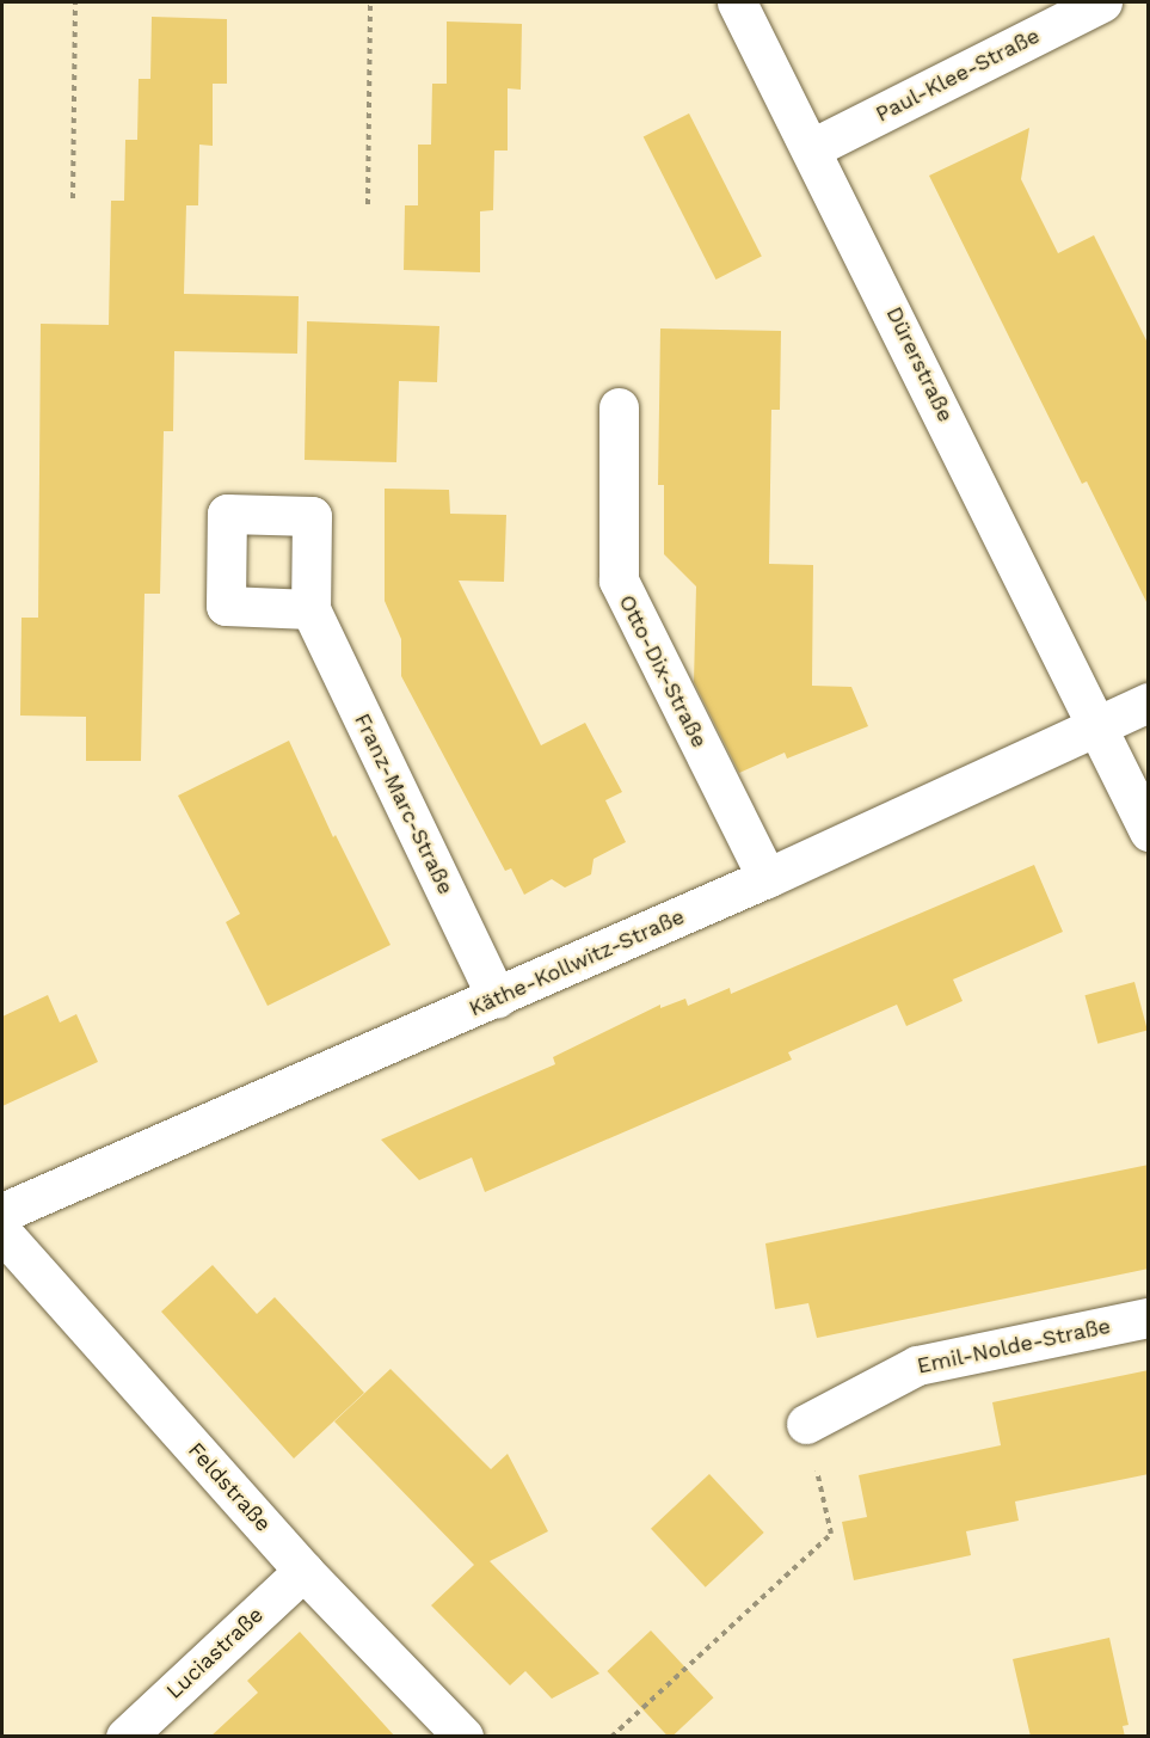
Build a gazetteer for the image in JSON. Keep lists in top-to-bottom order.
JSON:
{
  "streets": {
    "street": [
      "Paul-Klee-Straße",
      "Dürerstraße",
      "Otto-Dix-Straße",
      "Franz-Marc-Straße",
      "Käthe-Kollwitz-Straße",
      "Emil-Nolde-Straße",
      "Feldstraße",
      "Luciastraße"
    ]
  },
  "crossings": [
    ["Paul-Klee-Straße", "Dürerstraße"],
    ["Dürerstraße", "Käthe-Kollwitz-Straße"],
    ["Otto-Dix-Straße", "Käthe-Kollwitz-Straße"],
    ["Franz-Marc-Straße", "Käthe-Kollwitz-Straße"],
    ["Feldstraße", "Luciastraße"]
  ]
}
